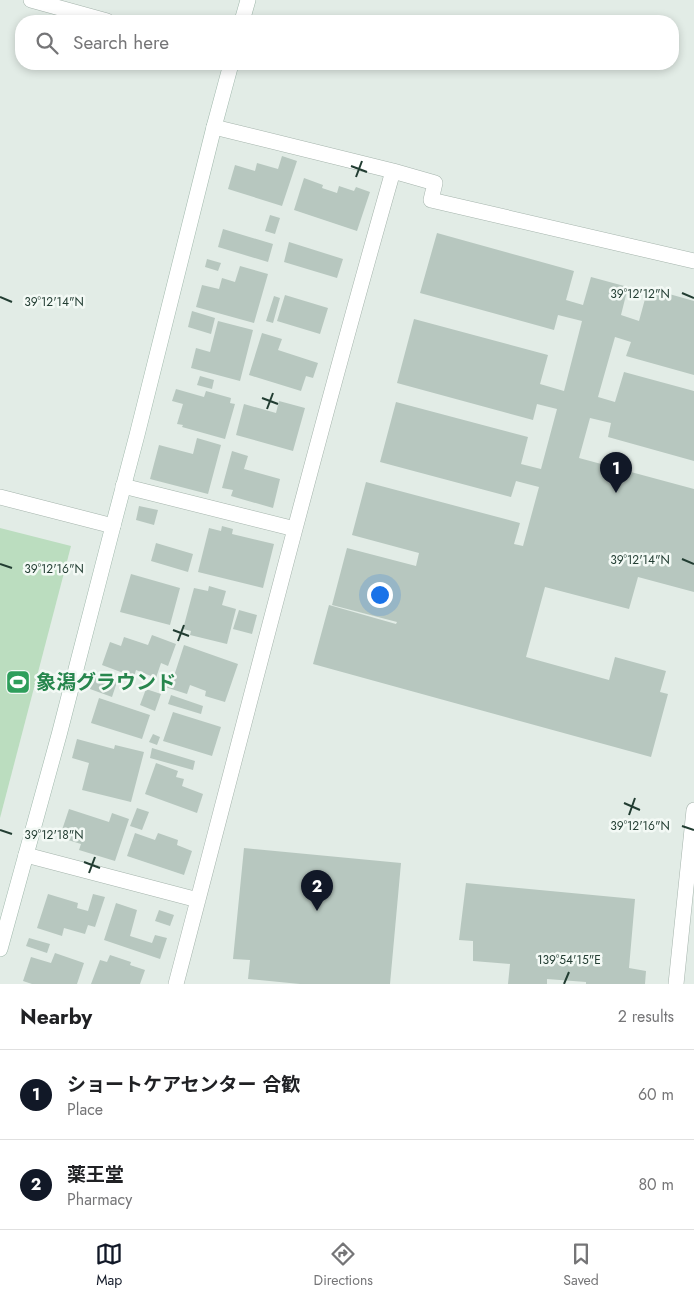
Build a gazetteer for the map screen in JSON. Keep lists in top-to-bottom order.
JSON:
{
  "places": {
    "sports": ["象潟グラウンド"]
  },
  "page": {
    "search": "Search here",
    "pins": ["1", "2"],
    "heading": ["Nearby", "2 results"],
    "list": [
      {
        "mark": "1",
        "name": "ショートケアセンター 合歓",
        "note": "Place",
        "value": "60 m"
      },
      {
        "mark": "2",
        "name": "薬王堂",
        "note": "Pharmacy",
        "value": "80 m"
      }
    ],
    "nav": ["Map", "Directions", "Saved"]
  },
  "coordinates": [
    "39°12'12\"N",
    "39°12'14\"N",
    "39°12'16\"N",
    "39°12'18\"N",
    "139°54'15\"E"
  ]
}
